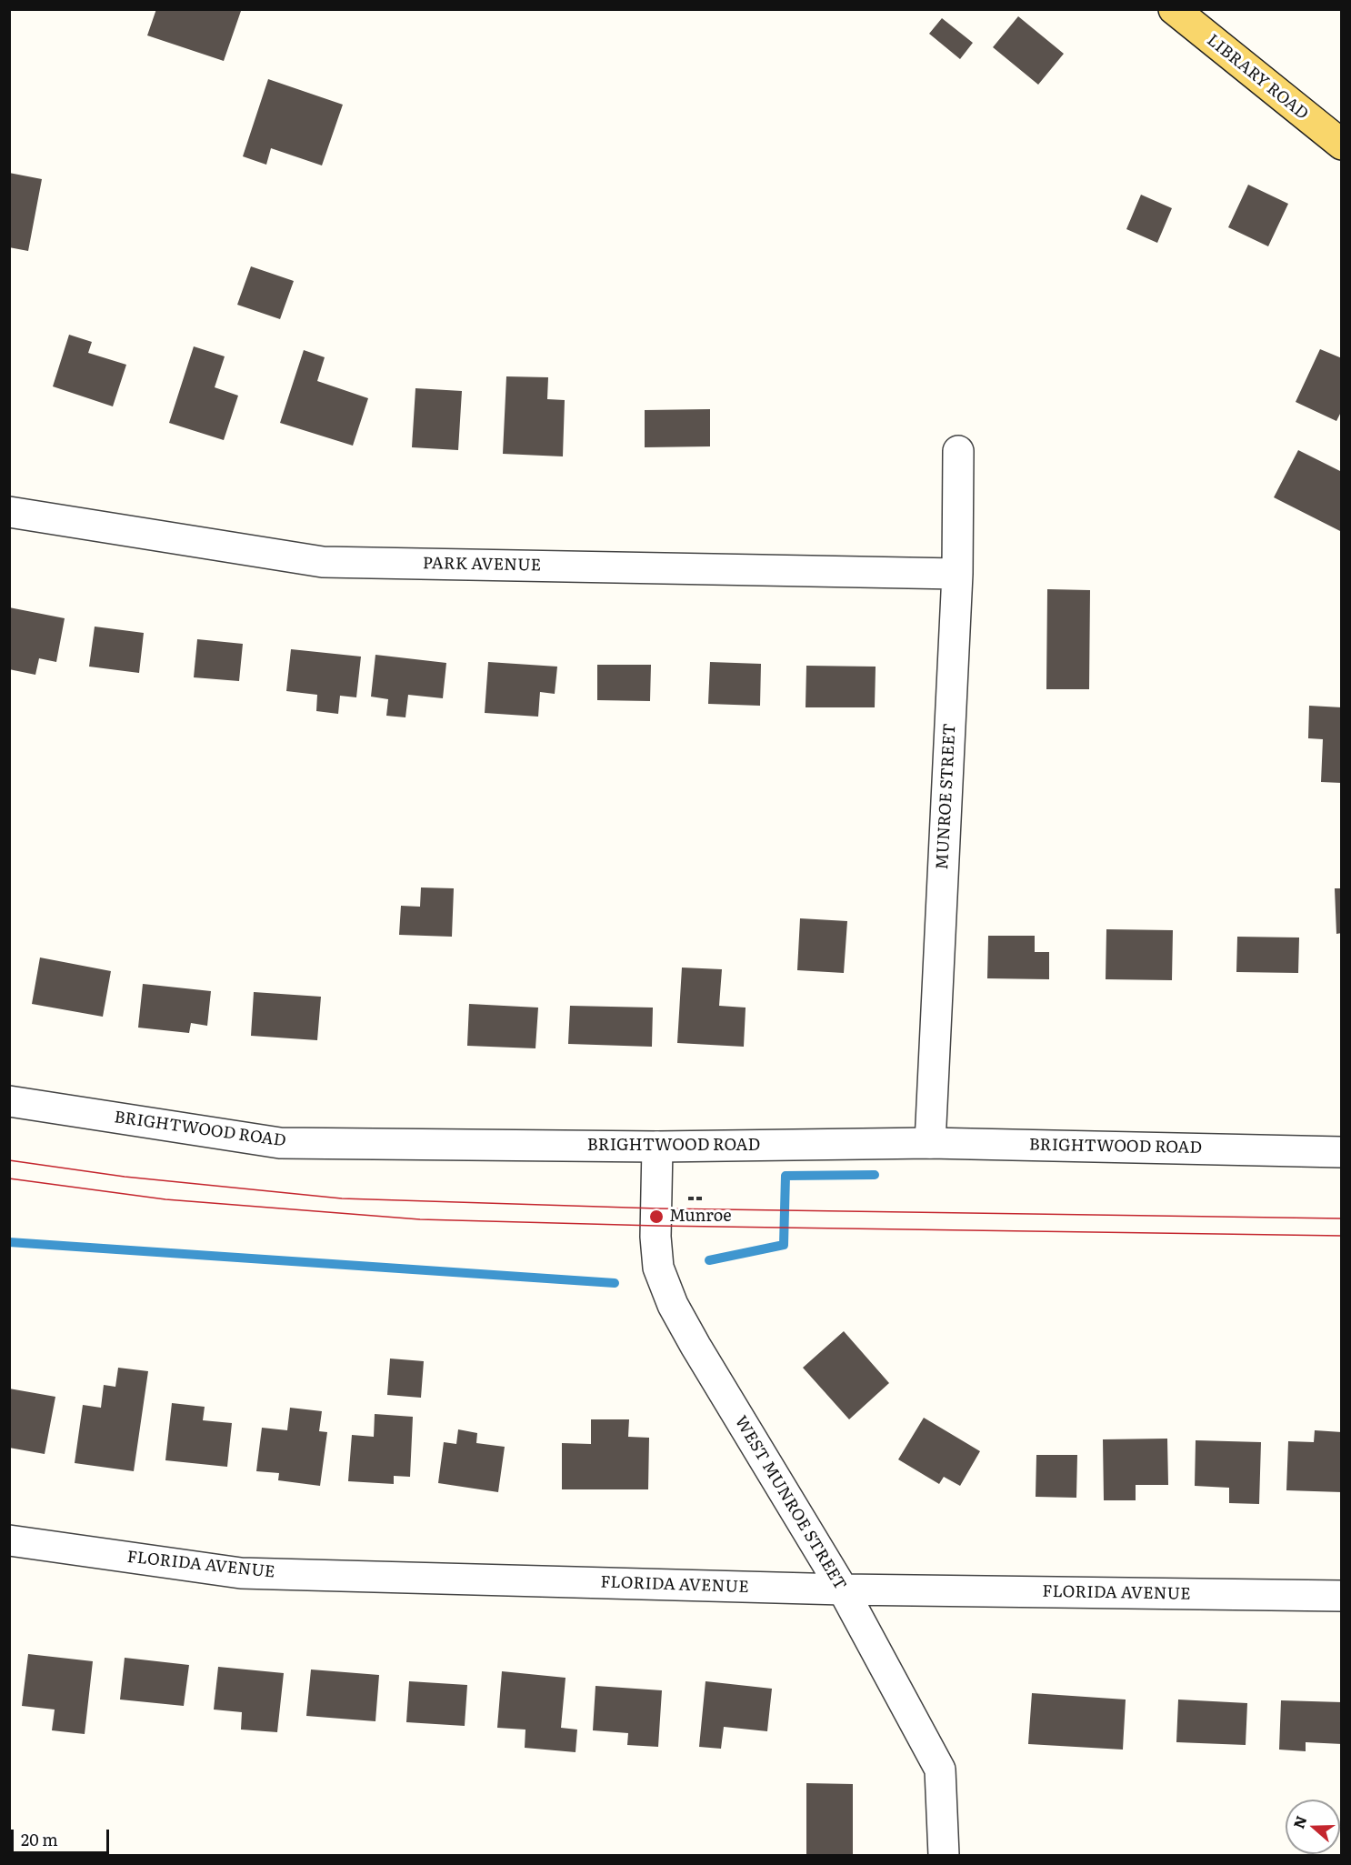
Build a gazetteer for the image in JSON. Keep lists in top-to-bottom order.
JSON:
{
  "streets": {
    "main road": ["LIBRARY ROAD"],
    "street": [
      "PARK AVENUE",
      "MUNROE STREET",
      "BRIGHTWOOD ROAD",
      "WEST MUNROE STREET",
      "FLORIDA AVENUE"
    ]
  },
  "crossings": [
    ["PARK AVENUE", "MUNROE STREET"],
    ["MUNROE STREET", "BRIGHTWOOD ROAD"],
    ["BRIGHTWOOD ROAD", "WEST MUNROE STREET"],
    ["WEST MUNROE STREET", "FLORIDA AVENUE"]
  ],
  "places": ["Munroe"],
  "scale_bar": "20 m",
  "north": "left"
}
